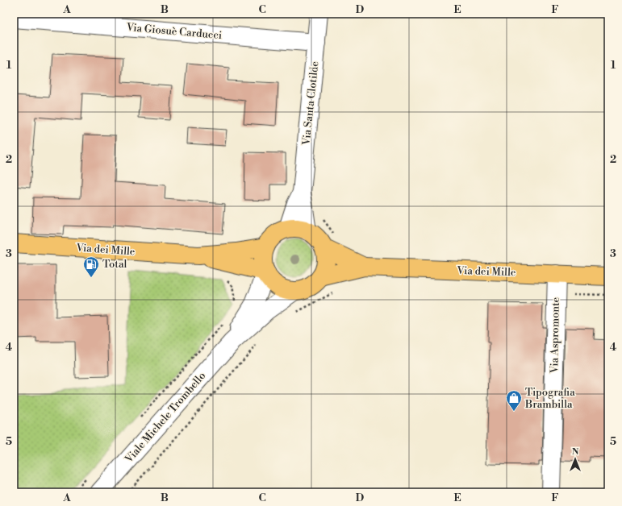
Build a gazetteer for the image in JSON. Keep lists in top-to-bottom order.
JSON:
{
  "streets": {
    "main road": ["Via dei Mille"],
    "street": [
      "Via Giosuè Carducci",
      "Via Santa Clotilde",
      "Via Aspromonte",
      "Viale Michele Trombello"
    ]
  },
  "crossings": [
    ["Via Giosuè Carducci", "Via Santa Clotilde"],
    ["Via Santa Clotilde", "Via dei Mille"],
    ["Via Santa Clotilde", "Viale Michele Trombello"],
    ["Via dei Mille", "Via Aspromonte"],
    ["Via dei Mille", "Viale Michele Trombello"]
  ],
  "places": {
    "fuel station": ["Total"],
    "shop": ["Tipografia Brambilla"]
  },
  "north": "top",
  "grid": {
    "columns": [
      "A",
      "B",
      "C",
      "D",
      "E",
      "F"
    ],
    "rows": [
      "1",
      "2",
      "3",
      "4",
      "5"
    ]
  }
}
